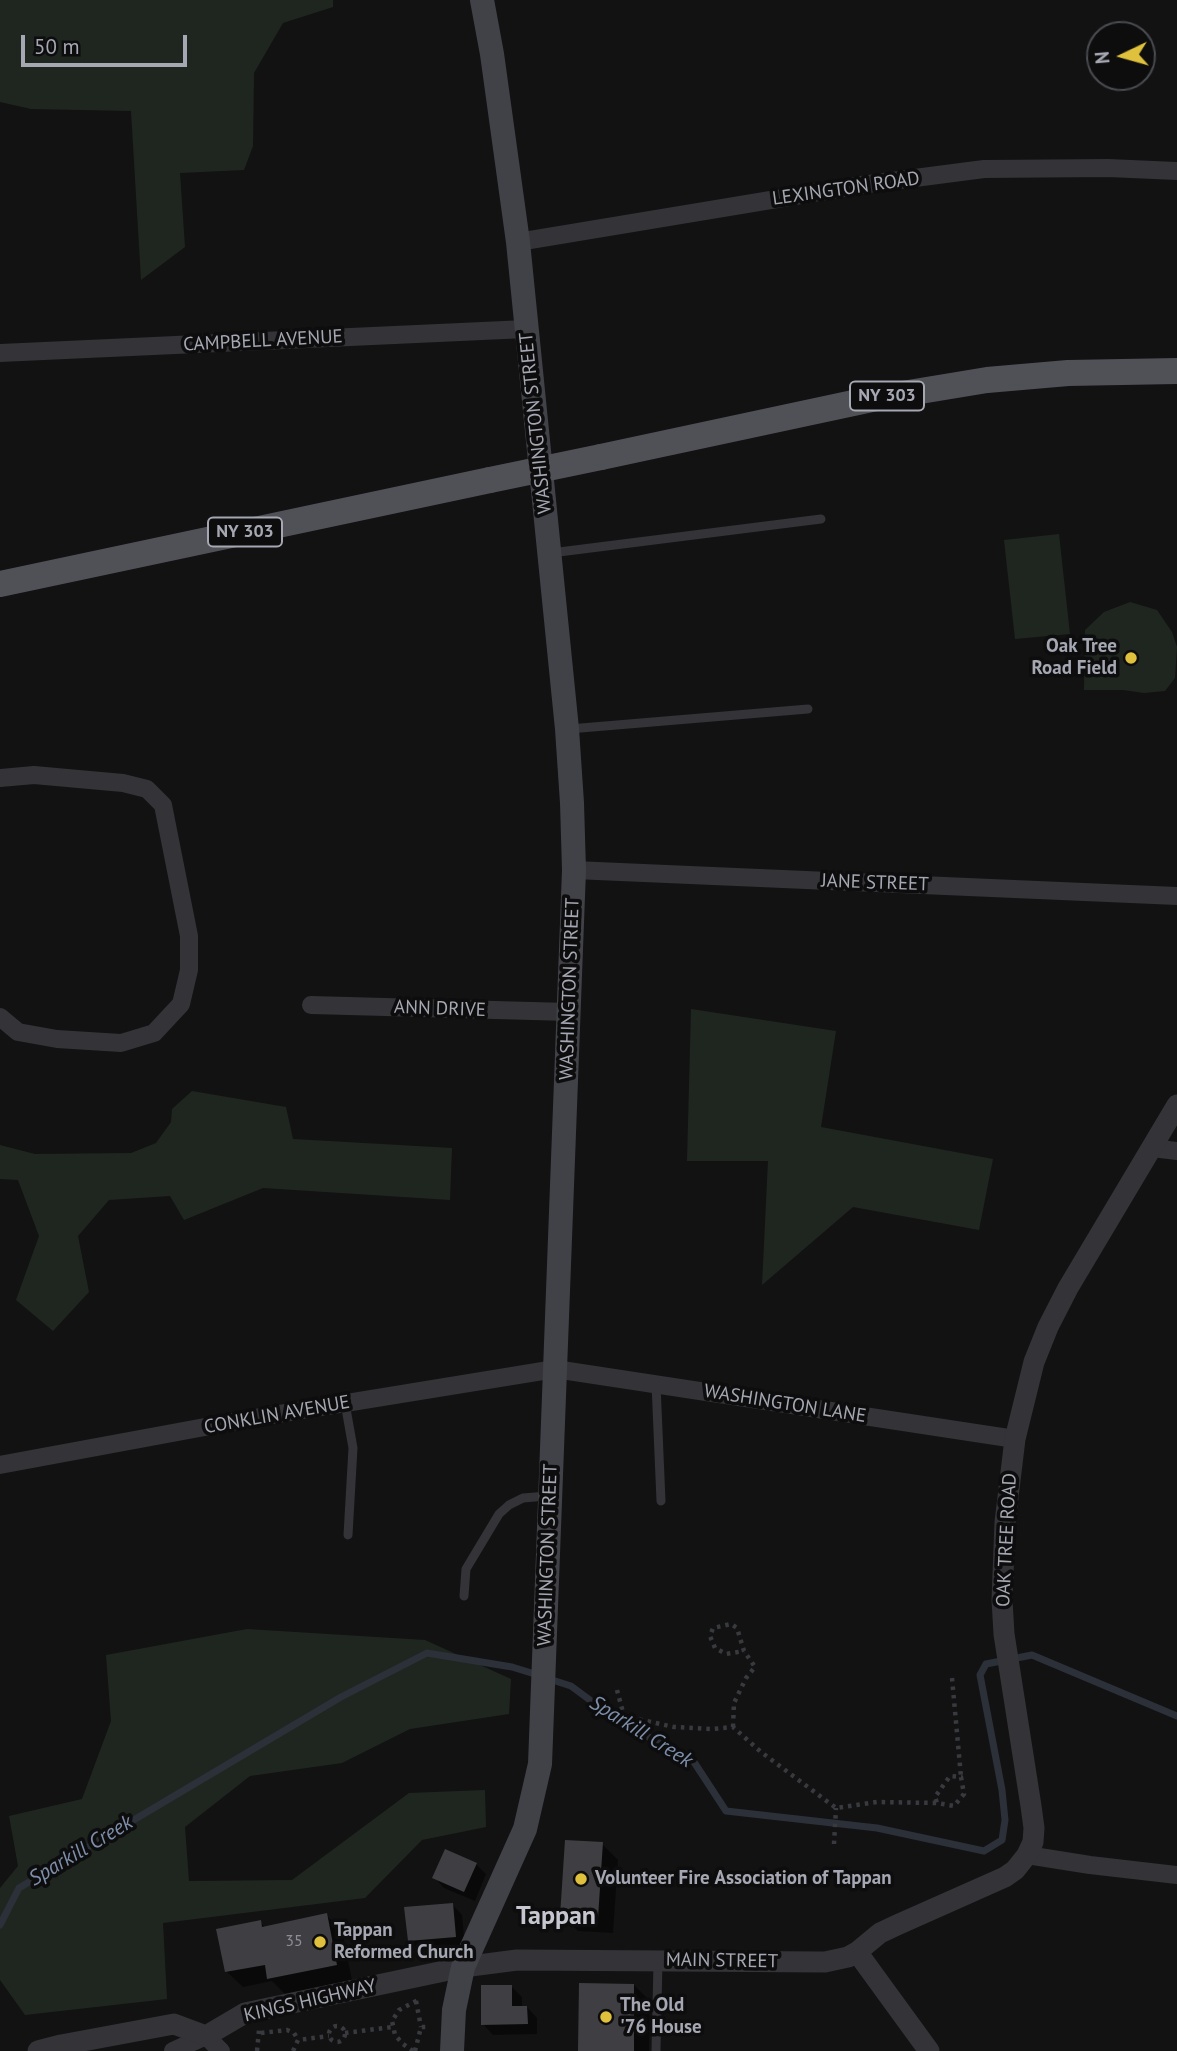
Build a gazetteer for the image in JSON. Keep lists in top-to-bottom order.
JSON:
{
  "streets": {
    "main road": ["NY 303", "WASHINGTON STREET"],
    "street": [
      "LEXINGTON ROAD",
      "CAMPBELL AVENUE",
      "JANE STREET",
      "ANN DRIVE",
      "WASHINGTON LANE",
      "CONKLIN AVENUE",
      "OAK TREE ROAD",
      "MAIN STREET",
      "KINGS HIGHWAY"
    ]
  },
  "crossings": [
    ["LEXINGTON ROAD", "WASHINGTON STREET"],
    ["CAMPBELL AVENUE", "WASHINGTON STREET"],
    ["WASHINGTON STREET", "JANE STREET"],
    ["WASHINGTON STREET", "ANN DRIVE"],
    ["WASHINGTON STREET", "WASHINGTON LANE"],
    ["WASHINGTON STREET", "CONKLIN AVENUE"],
    ["WASHINGTON STREET", "MAIN STREET"],
    ["WASHINGTON STREET", "KINGS HIGHWAY"],
    ["WASHINGTON LANE", "CONKLIN AVENUE"],
    ["WASHINGTON LANE", "OAK TREE ROAD"],
    ["MAIN STREET", "KINGS HIGHWAY"]
  ],
  "districts": ["Tappan"],
  "water": ["Sparkill Creek"],
  "places": [
    "Oak Tree Road Field",
    "Volunteer Fire Association of Tappan",
    "Tappan Reformed Church",
    "The Old '76 House"
  ],
  "house_numbers": ["35"],
  "scale_bar": "50 m",
  "north": "left"
}
